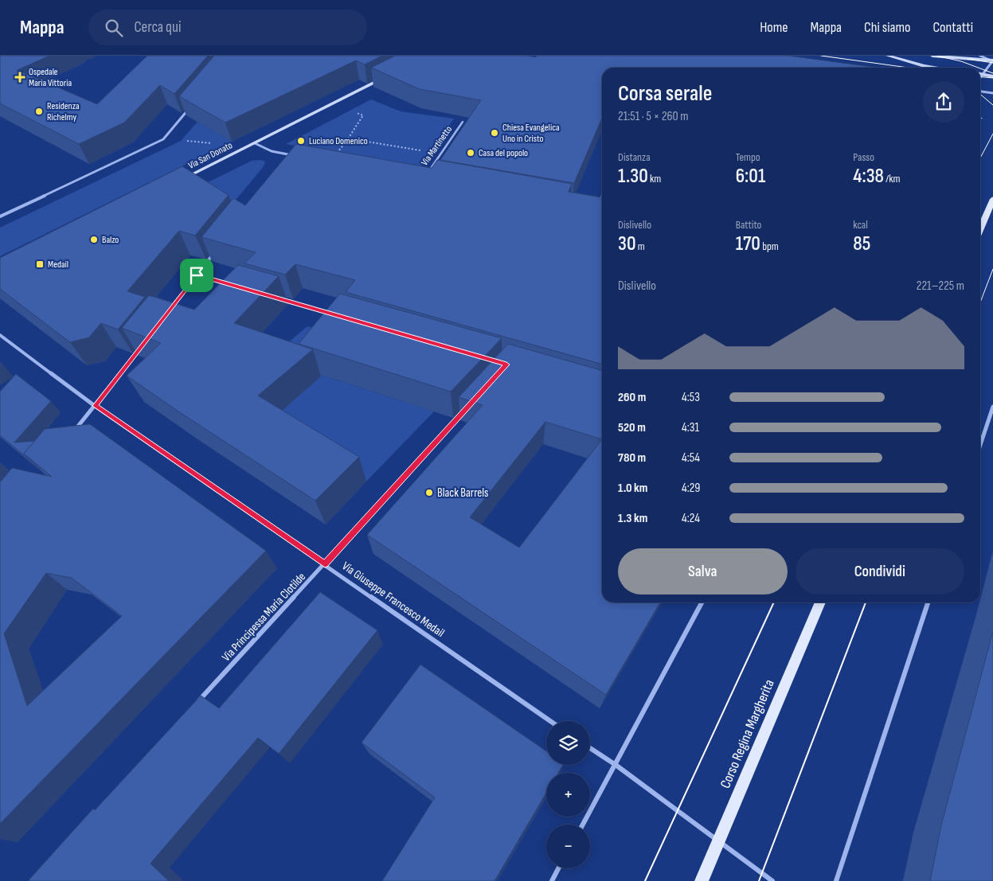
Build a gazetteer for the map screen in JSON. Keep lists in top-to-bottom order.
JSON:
{
  "streets": {
    "main road": ["Corso Regina Margherita"],
    "street": ["Via San Donato", "Via Giuseppe Francesco Medail", "Via Principessa Maria Clotilde"],
    "lane": ["Via Martinetto"]
  },
  "crossings": [
    ["Via Giuseppe Francesco Medail", "Via Principessa Maria Clotilde"]
  ],
  "places": {
    "health": ["Ospedale Maria Vittoria"],
    "other": [
      "Residenza Richelmy",
      "Chiesa Evangelica Uno in Cristo",
      "Luciano Domenico",
      "Casa del popolo",
      "Balzo",
      "Black Barrels"
    ],
    "transit": ["Medail"]
  },
  "page": {
    "header": "Mappa",
    "search": "Cerca qui",
    "nav": [
      "Home",
      "Mappa",
      "Chi siamo",
      "Contatti"
    ],
    "heading": ["Corsa serale", "21:51 · 5 × 260 m"],
    "stats": [
      ["Distanza", "1.30 km"],
      ["Tempo", "6:01"],
      ["Passo", "4:38 /km"],
      ["Dislivello", "30 m"],
      ["Battito", "170 bpm"],
      ["kcal", "85"]
    ],
    "chart": ["Dislivello", "221–225 m"],
    "list": [
      {
        "name": "260 m",
        "note": "4:53"
      },
      {
        "name": "520 m",
        "note": "4:31"
      },
      {
        "name": "780 m",
        "note": "4:54"
      },
      {
        "name": "1.0 km",
        "note": "4:29"
      },
      {
        "name": "1.3 km",
        "note": "4:24"
      }
    ],
    "buttons": ["Salva", "Condividi"],
    "map_buttons": ["+", "−"]
  }
}
